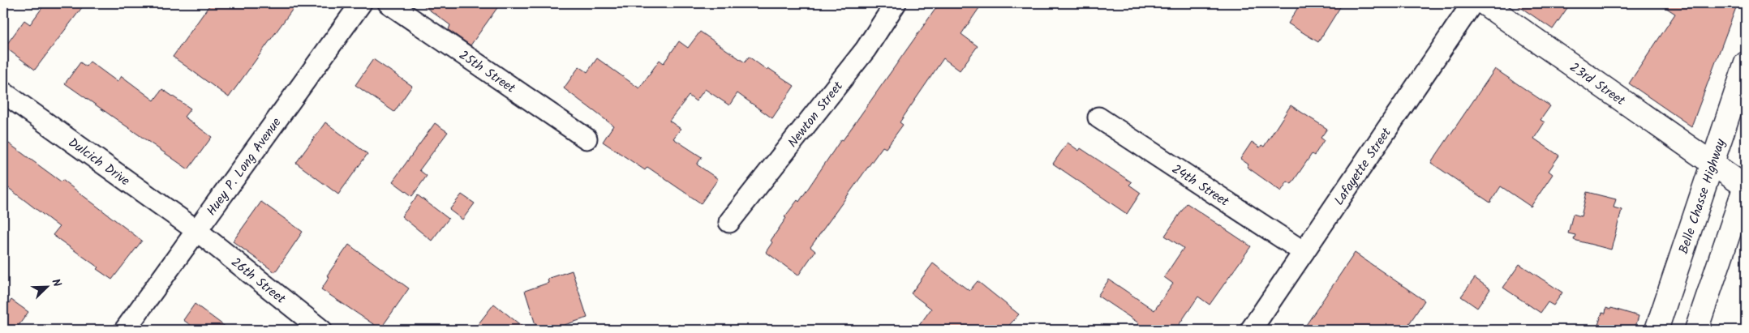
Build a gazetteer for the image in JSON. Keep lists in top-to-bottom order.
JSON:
{
  "streets": {
    "main road": ["23rd Street", "Belle Chasse Highway"],
    "street": [
      "25th Street",
      "Newton Street",
      "Dulcich Drive",
      "Lafayette Street",
      "Huey P. Long Avenue",
      "24th Street",
      "26th Street"
    ]
  },
  "crossings": [
    ["23rd Street", "Belle Chasse Highway"],
    ["Dulcich Drive", "Huey P. Long Avenue"],
    ["Dulcich Drive", "26th Street"],
    ["Lafayette Street", "24th Street"],
    ["Huey P. Long Avenue", "26th Street"]
  ],
  "north": "top right"
}
